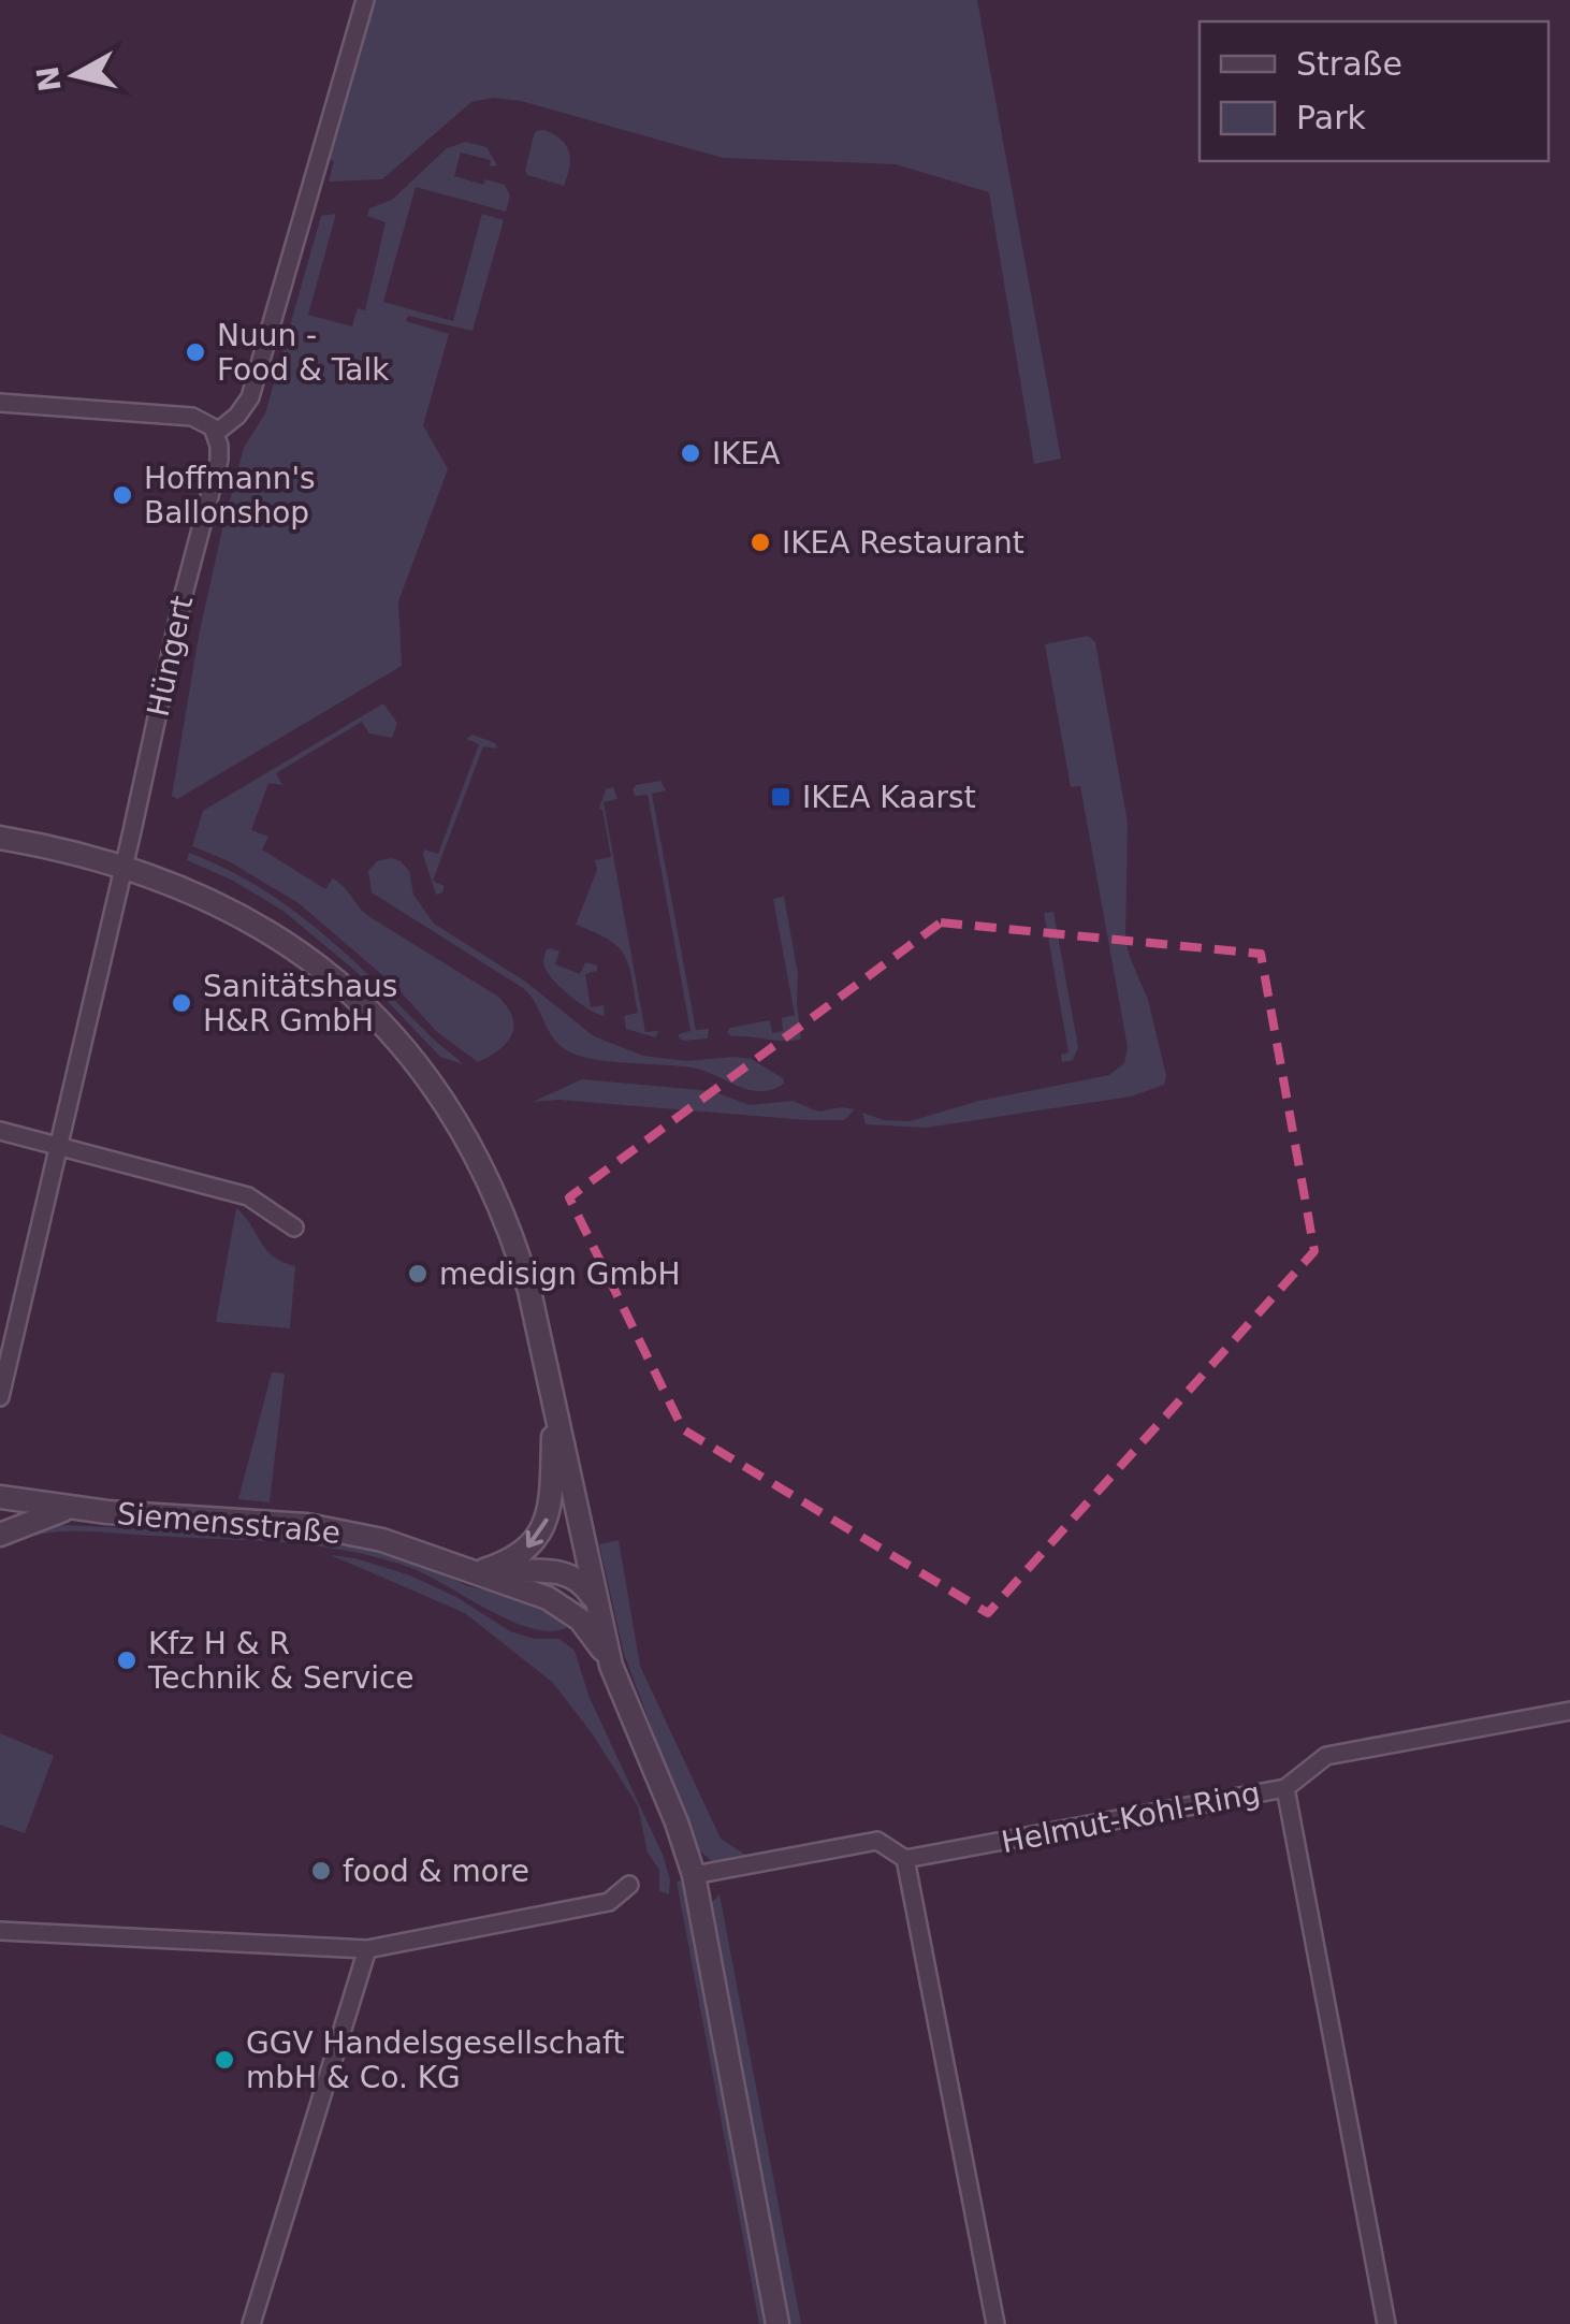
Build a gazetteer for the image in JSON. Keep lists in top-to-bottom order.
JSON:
{
  "streets": {
    "street": ["Hüngert", "Siemensstraße", "Helmut-Kohl-Ring"]
  },
  "places": {
    "other": [
      "Nuun - Food & Talk",
      "IKEA",
      "Hoffmann's Ballonshop",
      "IKEA Restaurant",
      "Sanitätshaus H&R GmbH",
      "medisign GmbH",
      "Kfz H & R Technik & Service",
      "food & more",
      "GGV Handelsgesellschaft mbH & Co. KG"
    ],
    "transit": ["IKEA Kaarst"]
  },
  "legend": ["Straße", "Park"],
  "north": "left"
}
